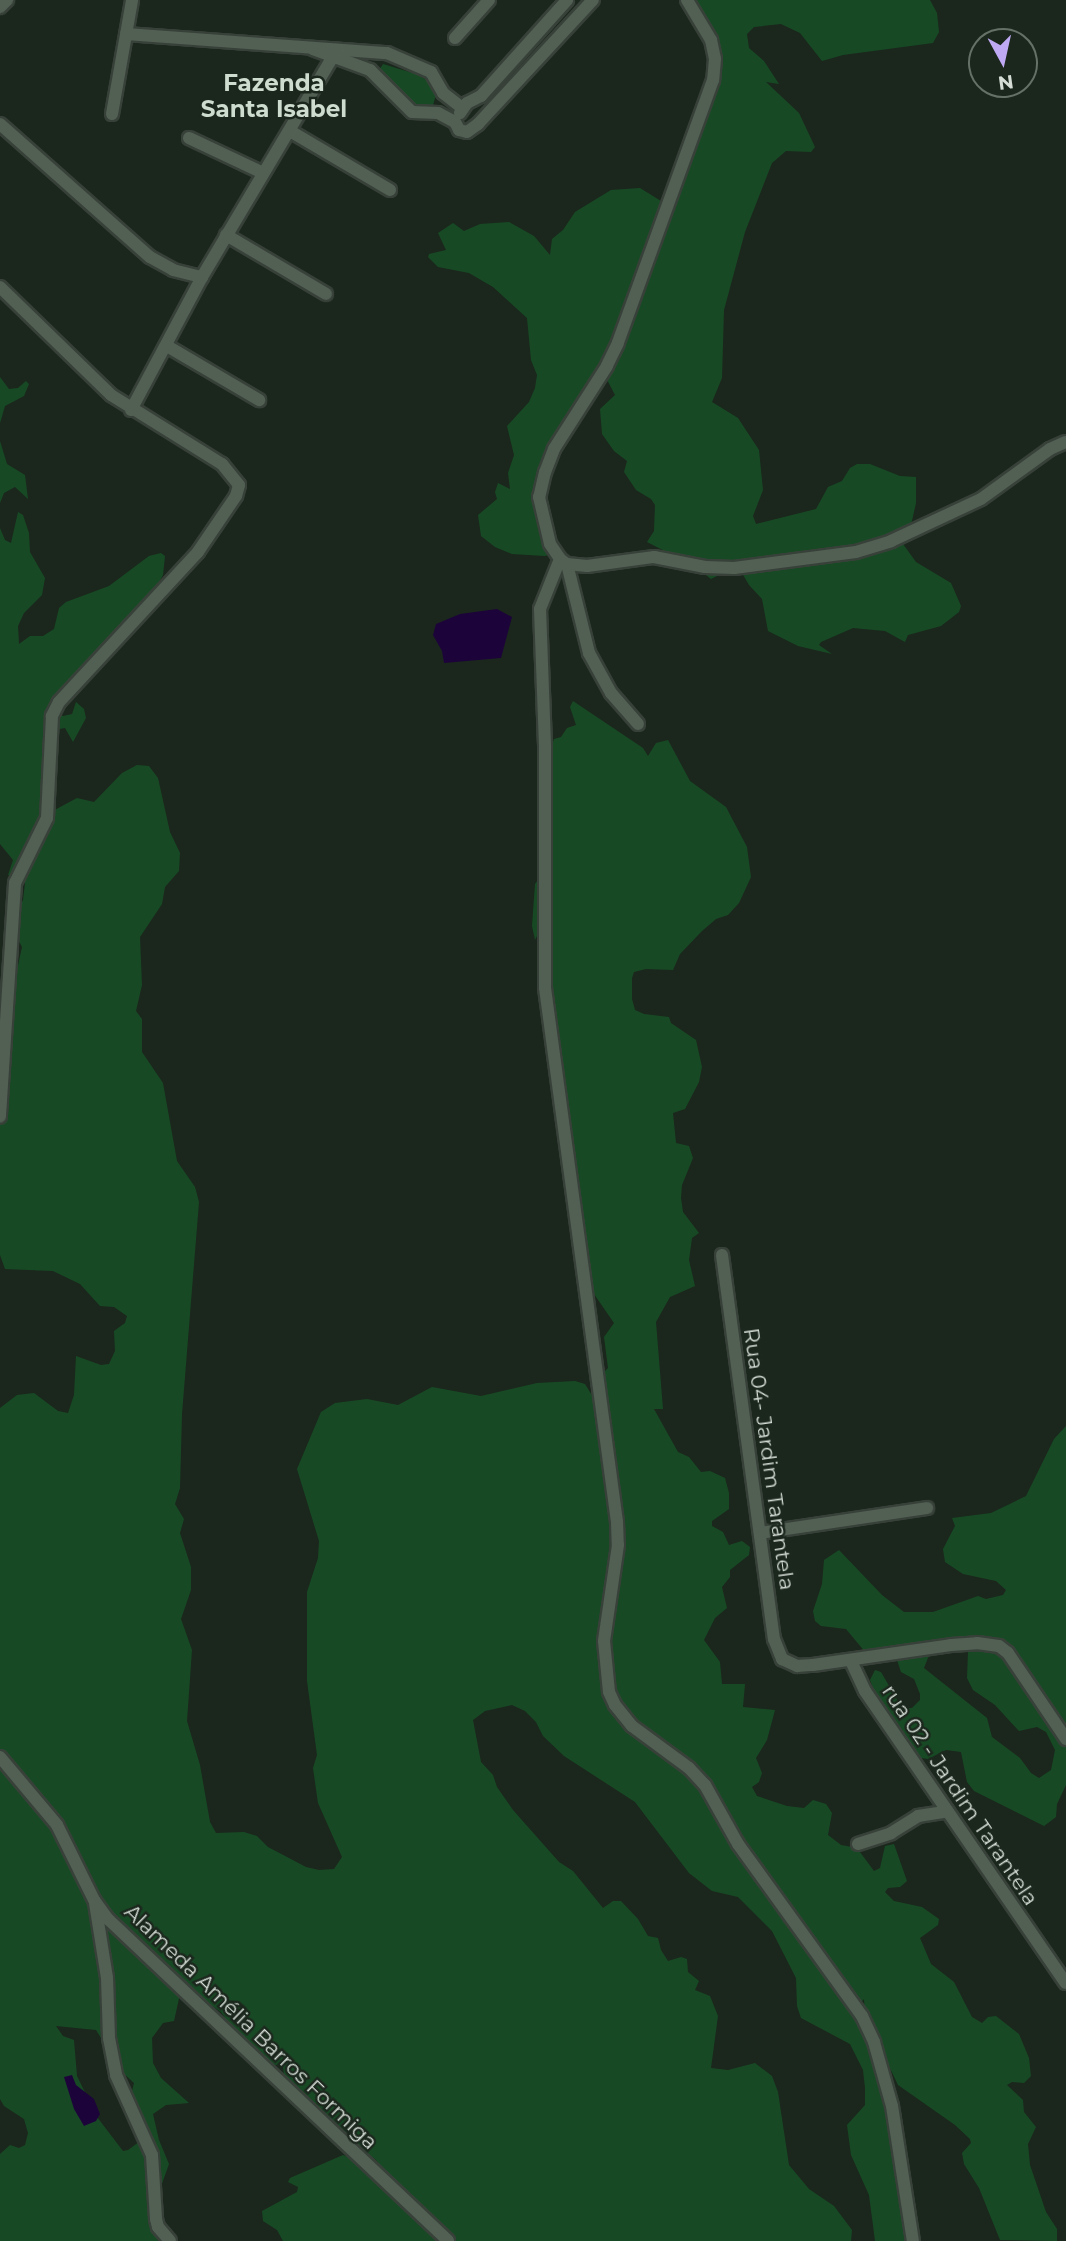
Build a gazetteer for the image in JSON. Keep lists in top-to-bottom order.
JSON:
{
  "streets": {
    "street": ["Rua 04- Jardim Tarantela", "rua 02 - Jardim Tarantela", "Alameda Amélia Barros Formiga"]
  },
  "crossings": [
    ["Rua 04- Jardim Tarantela", "rua 02 - Jardim Tarantela"]
  ],
  "districts": ["Fazenda Santa Isabel"],
  "north": "bottom"
}
